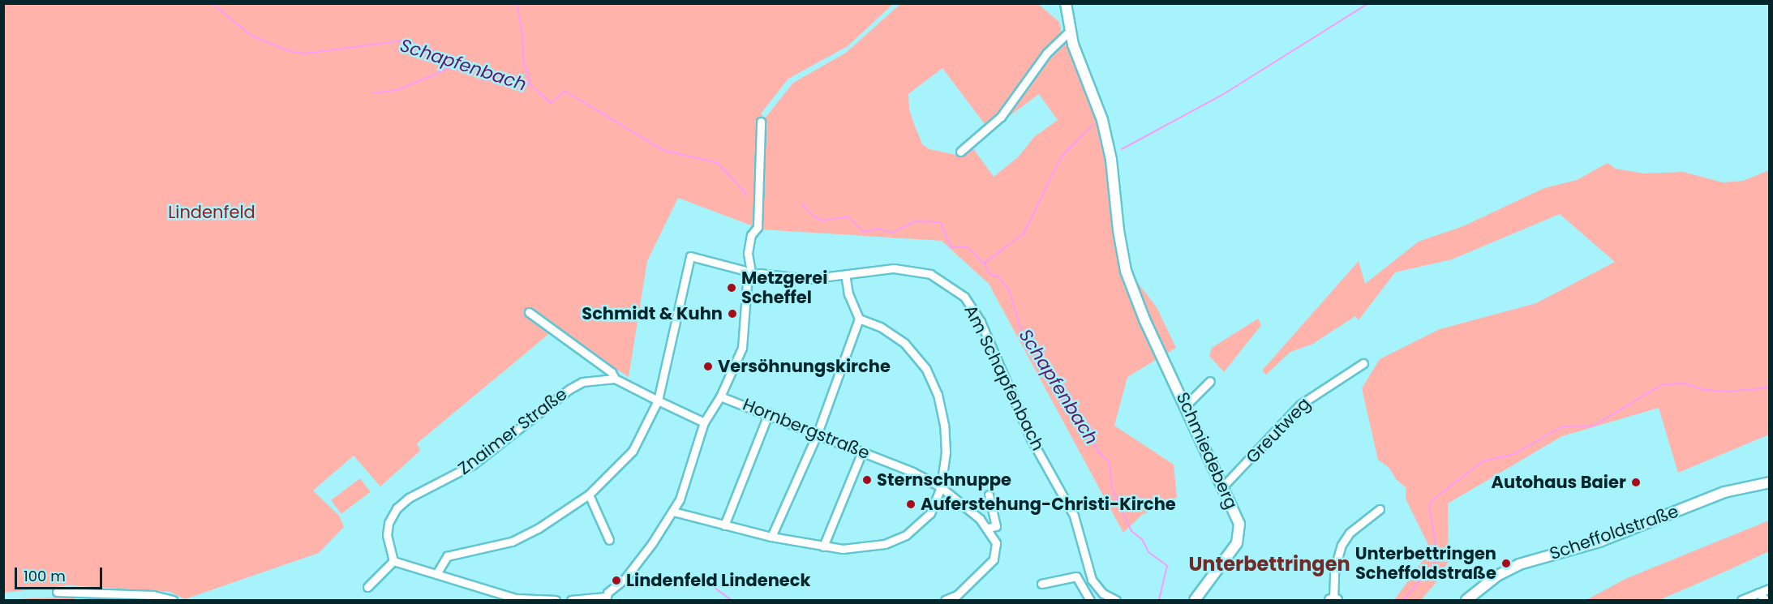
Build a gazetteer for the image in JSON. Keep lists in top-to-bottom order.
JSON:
{
  "streets": {
    "street": [
      "Am Schapfenbach",
      "Hornbergstraße",
      "Greutweg",
      "Znaimer Straße",
      "Schmiedeberg",
      "Scheffoldstraße"
    ]
  },
  "crossings": [
    ["Greutweg", "Schmiedeberg"]
  ],
  "districts": ["Unterbettringen"],
  "water": ["Schapfenbach"],
  "parks": ["Lindenfeld"],
  "places": [
    "Metzgerei Scheffel",
    "Schmidt & Kuhn",
    "Versöhnungskirche",
    "Sternschnuppe",
    "Autohaus Baier",
    "Auferstehung-Christi-Kirche",
    "Unterbettringen Scheffoldstraße",
    "Lindenfeld Lindeneck"
  ],
  "scale_bar": "100 m"
}
